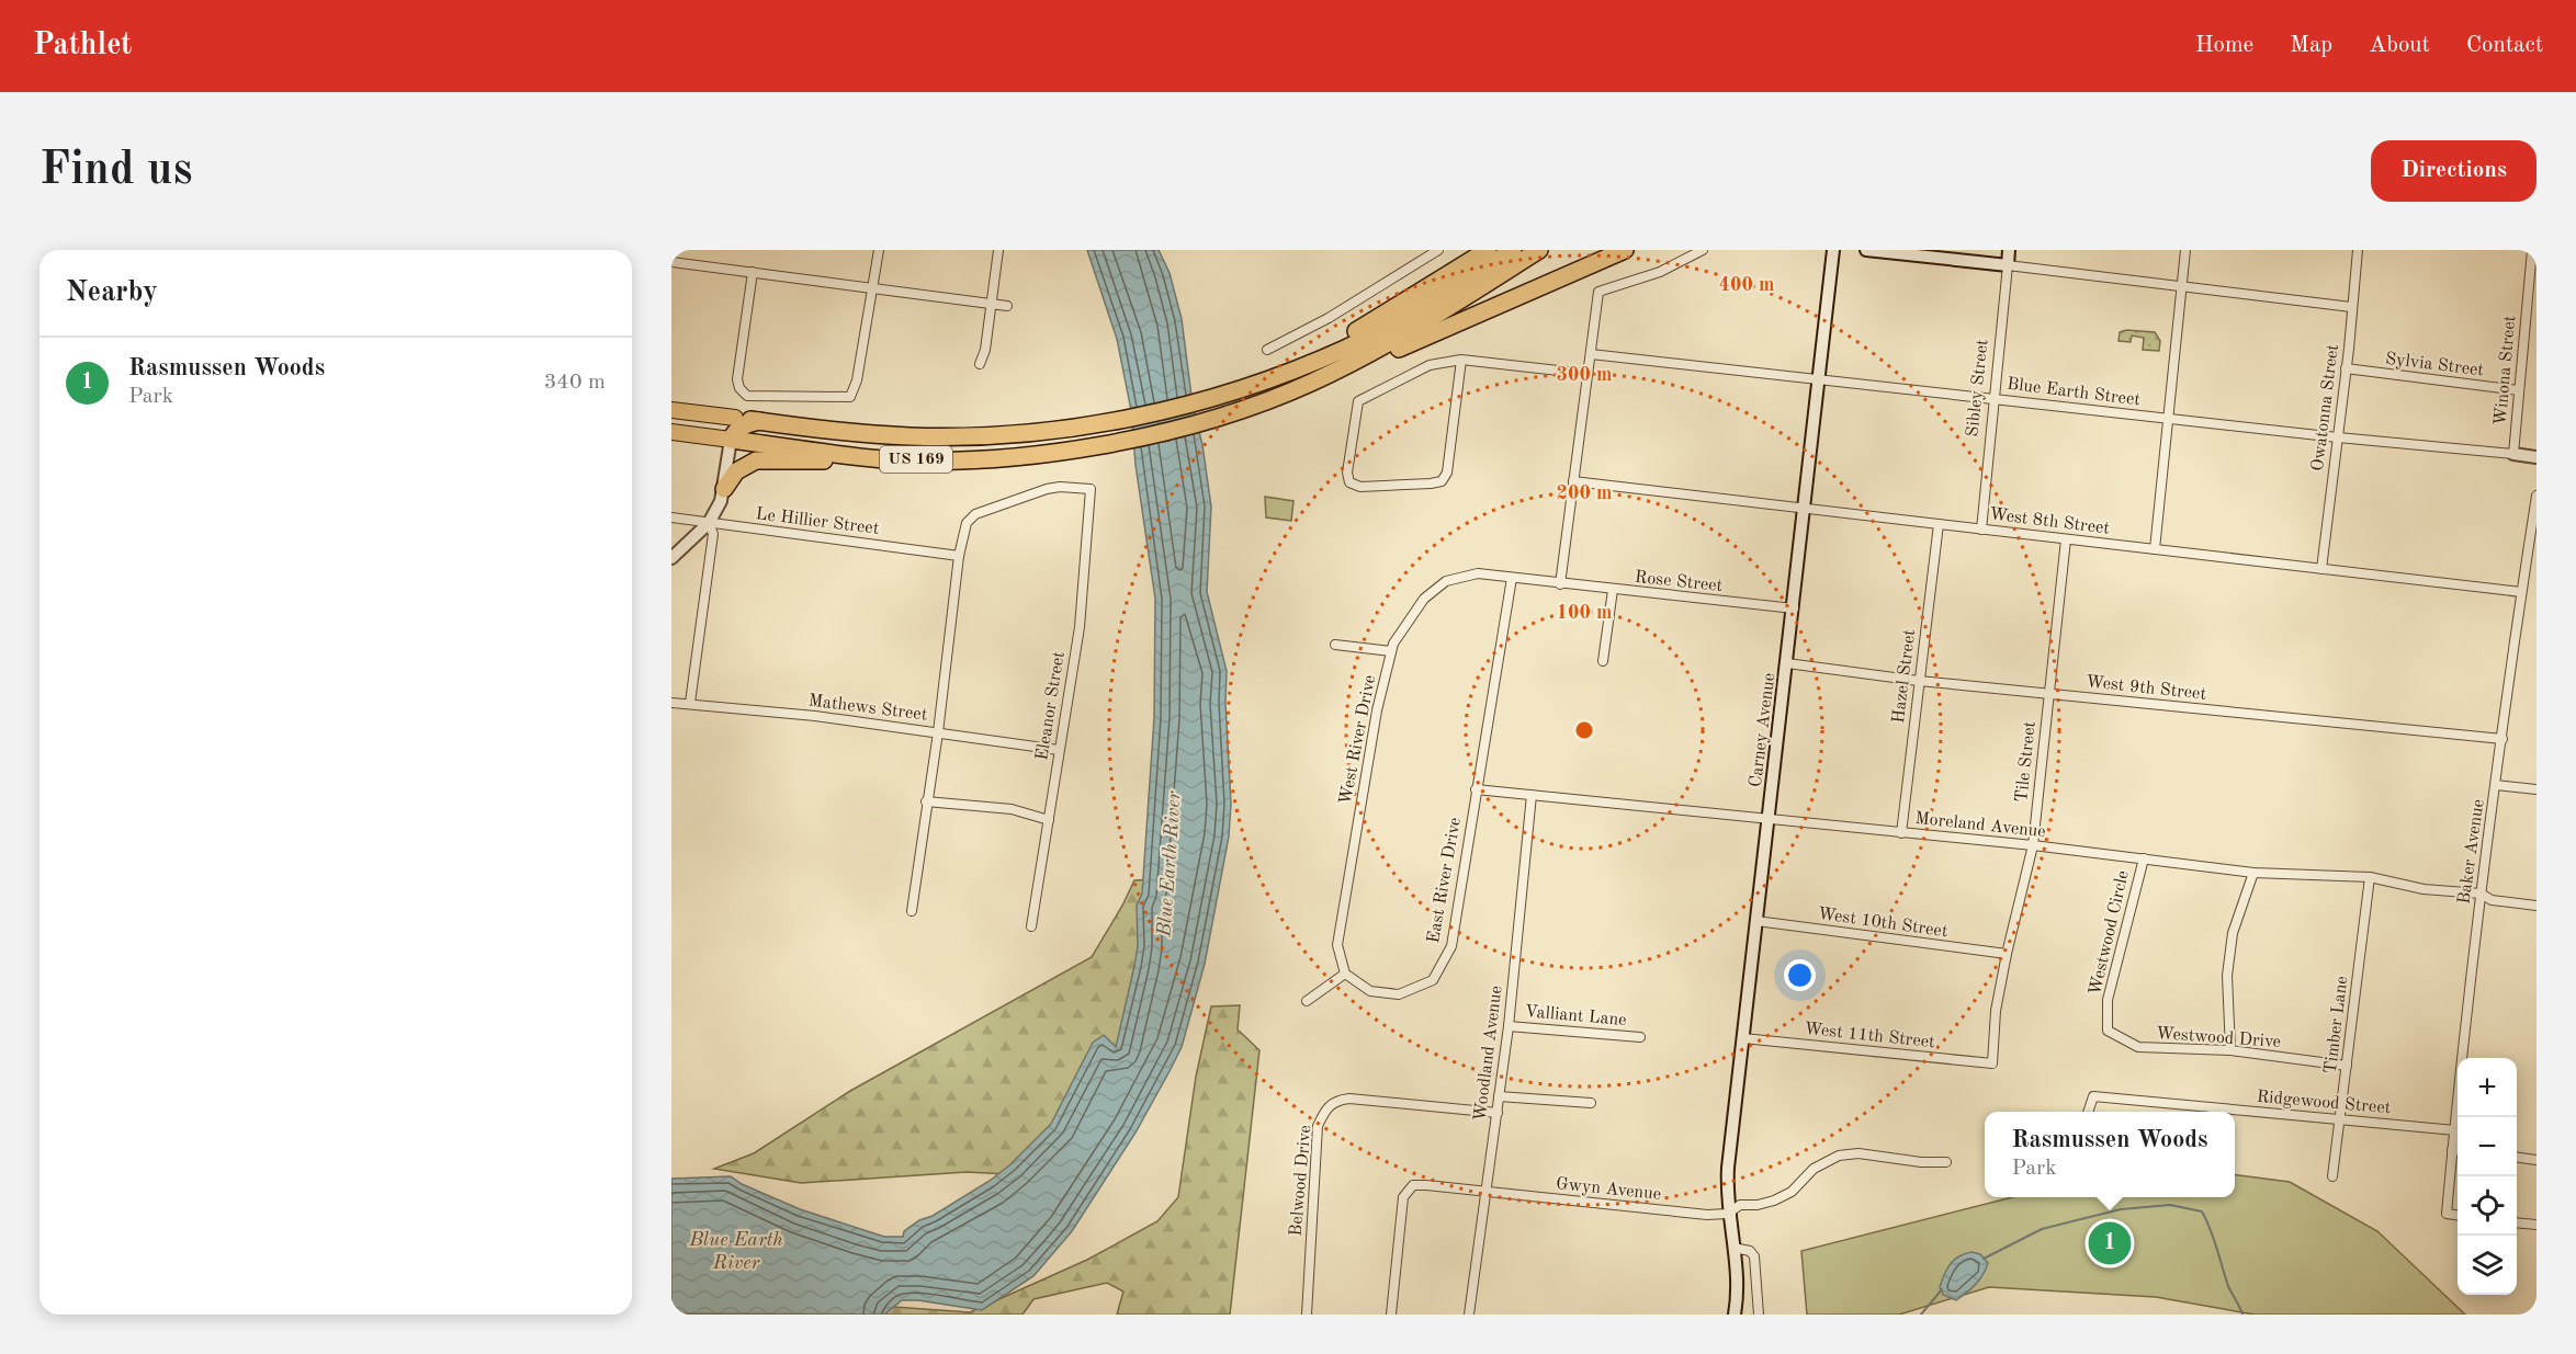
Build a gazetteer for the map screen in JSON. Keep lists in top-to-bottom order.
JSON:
{
  "streets": {
    "highway": ["US 169"],
    "main road": ["Sibley Street", "Carney Avenue"],
    "street": [
      "Sylvia Street",
      "Winona Street",
      "Blue Earth Street",
      "Owatonna Street",
      "Le Hillier Street",
      "West 8th Street",
      "Rose Street",
      "Hazel Street",
      "West 9th Street",
      "Eleanor Street",
      "Mathews Street",
      "West River Drive",
      "Tile Street",
      "Moreland Avenue",
      "Baker Avenue",
      "East River Drive",
      "West 10th Street",
      "Westwood Circle",
      "Valliant Lane",
      "Timber Lane",
      "West 11th Street",
      "Westwood Drive",
      "Woodland Avenue",
      "Ridgewood Street",
      "Belwood Drive",
      "Gwyn Avenue"
    ]
  },
  "crossings": [
    ["Sylvia Street", "Winona Street"],
    ["Sylvia Street", "Owatonna Street"],
    ["Winona Street", "Blue Earth Street"],
    ["Sibley Street", "Blue Earth Street"],
    ["Sibley Street", "West 8th Street"],
    ["Blue Earth Street", "Owatonna Street"],
    ["Blue Earth Street", "Carney Avenue"],
    ["Owatonna Street", "West 8th Street"],
    ["Le Hillier Street", "Eleanor Street"],
    ["West 8th Street", "Hazel Street"],
    ["West 8th Street", "Carney Avenue"],
    ["West 8th Street", "Tile Street"],
    ["West 8th Street", "Baker Avenue"],
    ["Rose Street", "Carney Avenue"],
    ["Rose Street", "West River Drive"],
    ["Hazel Street", "West 9th Street"],
    ["Hazel Street", "Moreland Avenue"],
    ["West 9th Street", "Carney Avenue"],
    ["West 9th Street", "Tile Street"],
    ["West 9th Street", "Baker Avenue"],
    ["Eleanor Street", "Mathews Street"],
    ["Carney Avenue", "Moreland Avenue"],
    ["Carney Avenue", "West 10th Street"],
    ["Carney Avenue", "West 11th Street"],
    ["Carney Avenue", "Gwyn Avenue"],
    ["West River Drive", "East River Drive"],
    ["Tile Street", "Moreland Avenue"],
    ["Tile Street", "West 10th Street"],
    ["Tile Street", "West 11th Street"],
    ["Moreland Avenue", "Baker Avenue"],
    ["Moreland Avenue", "East River Drive"],
    ["Moreland Avenue", "Westwood Circle"],
    ["Moreland Avenue", "Timber Lane"],
    ["Moreland Avenue", "Woodland Avenue"],
    ["Baker Avenue", "Ridgewood Street"],
    ["Westwood Circle", "Westwood Drive"],
    ["Valliant Lane", "Woodland Avenue"],
    ["Timber Lane", "Westwood Drive"],
    ["Timber Lane", "Ridgewood Street"],
    ["Woodland Avenue", "Belwood Drive"],
    ["Woodland Avenue", "Gwyn Avenue"]
  ],
  "water": ["Blue Earth River"],
  "page": {
    "header": "Pathlet",
    "nav": [
      "Home",
      "Map",
      "About",
      "Contact"
    ],
    "buttons": "Directions",
    "title": "Find us",
    "heading": "Nearby",
    "list": [
      {
        "mark": "1",
        "name": "Rasmussen Woods",
        "note": "Park",
        "value": "340 m"
      }
    ],
    "map_buttons": ["+", "−"],
    "popup": ["Rasmussen Woods", "Park"],
    "pins": "1"
  },
  "rings": [
    "400 m",
    "300 m",
    "200 m",
    "100 m"
  ]
}
